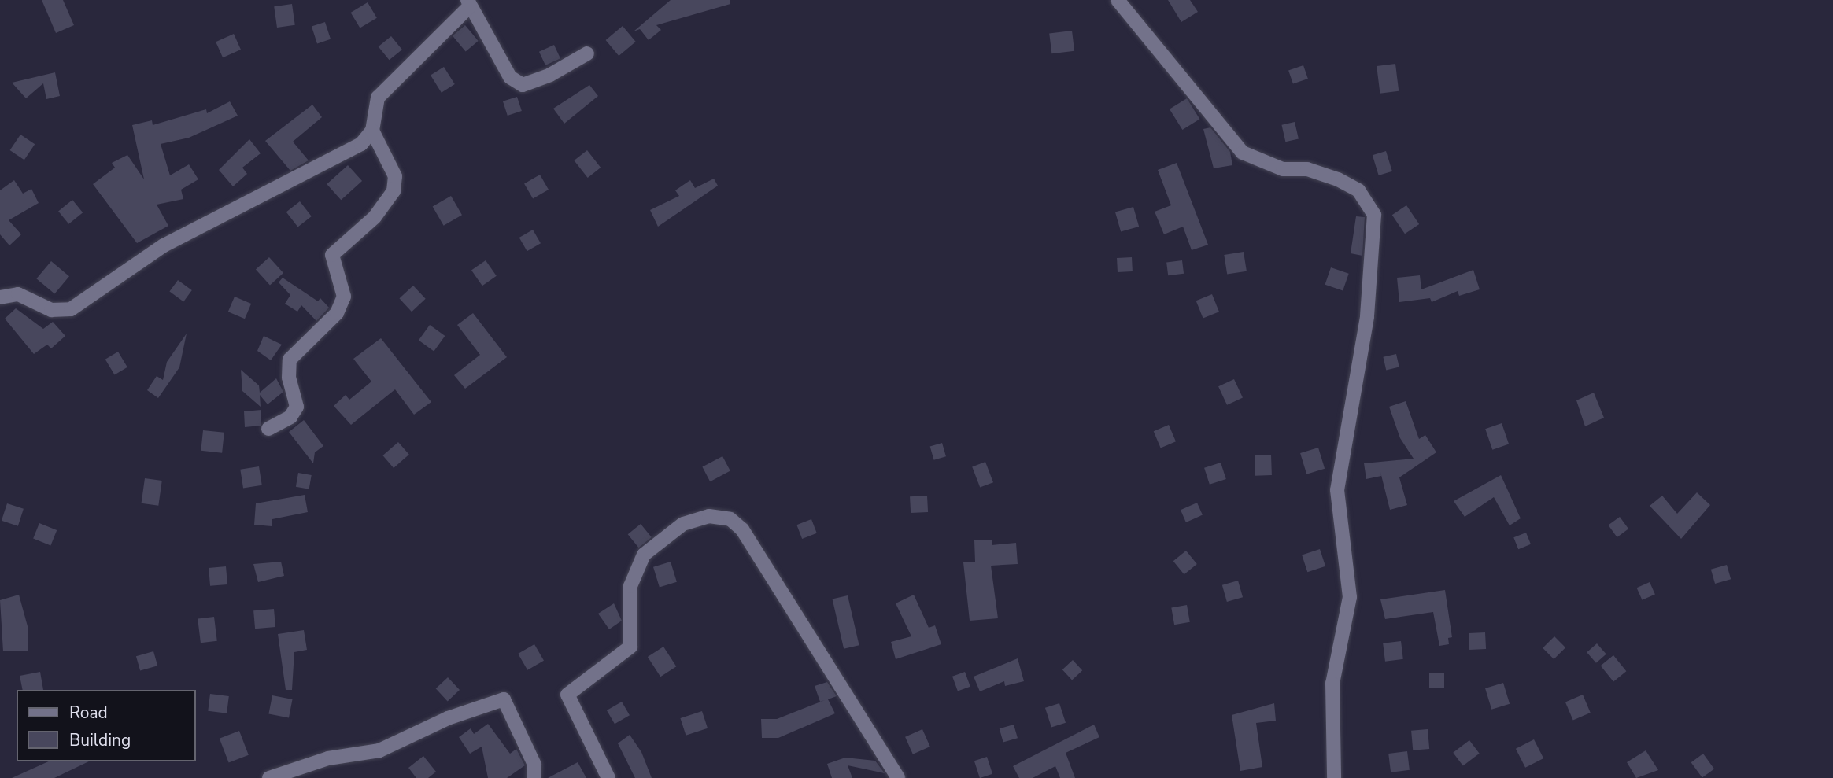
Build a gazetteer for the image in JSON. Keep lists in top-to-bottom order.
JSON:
{
  "legend": ["Road", "Building"]
}
